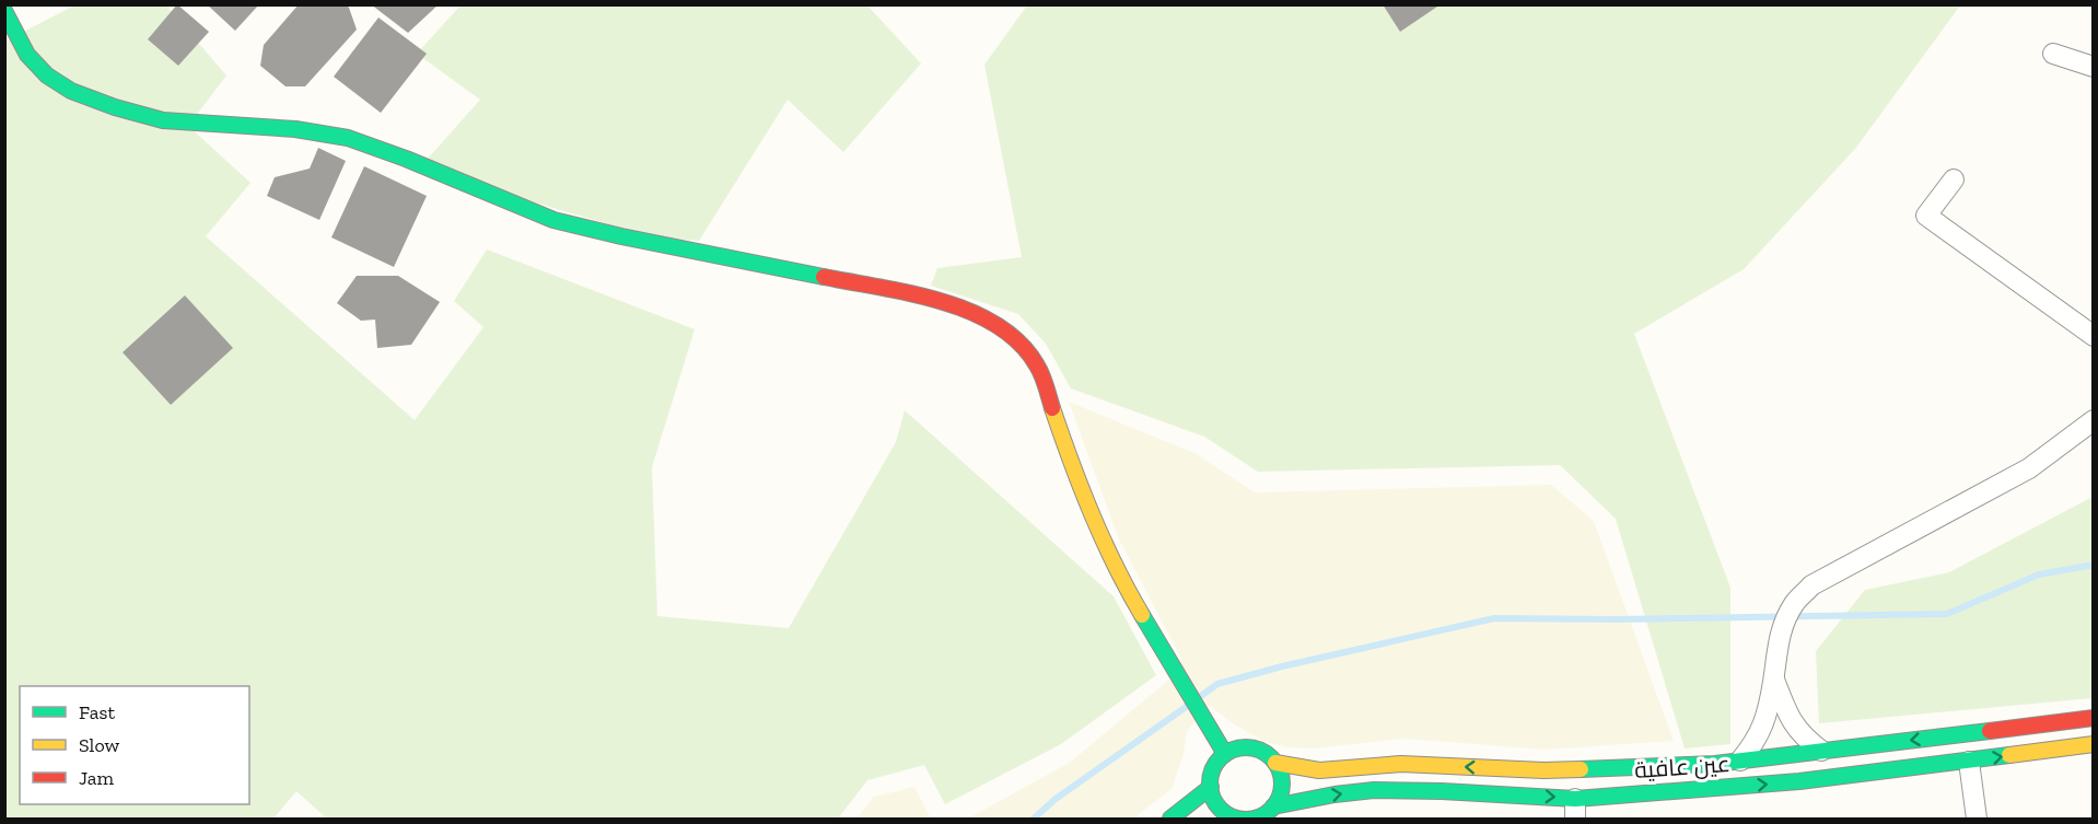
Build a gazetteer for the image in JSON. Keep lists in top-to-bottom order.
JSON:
{
  "streets": {
    "main road": ["عين عافية"]
  },
  "legend": ["Fast", "Slow", "Jam"]
}
